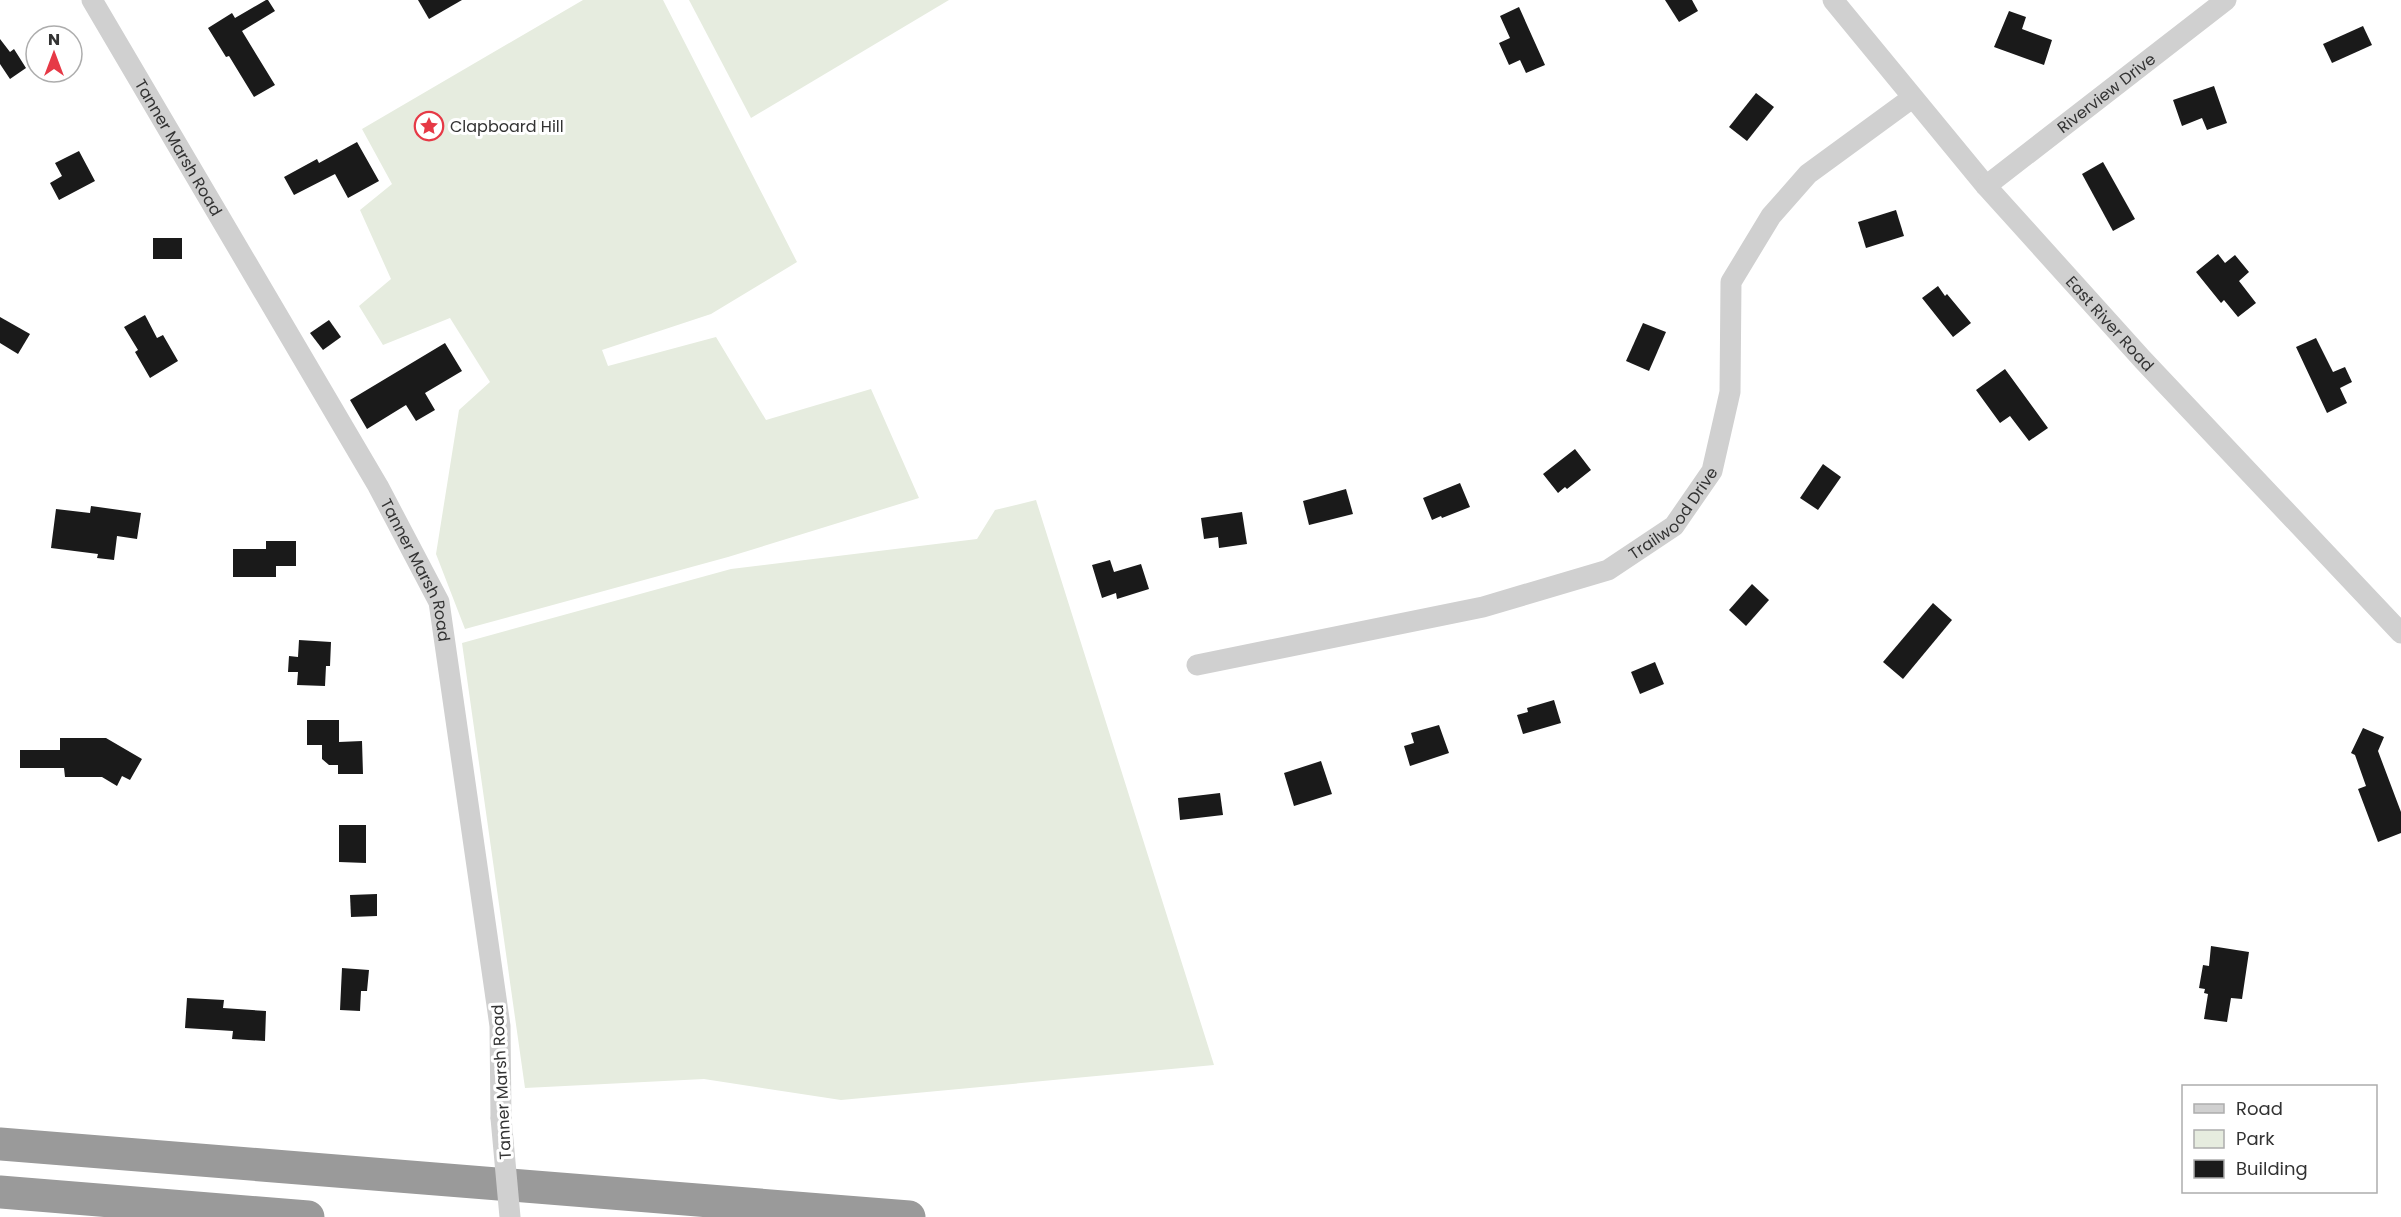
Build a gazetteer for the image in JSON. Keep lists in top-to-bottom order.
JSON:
{
  "streets": {
    "street": [
      "Riverview Drive",
      "Tanner Marsh Road",
      "East River Road",
      "Trailwood Drive"
    ]
  },
  "crossings": [
    ["Riverview Drive", "East River Road"],
    ["East River Road", "Trailwood Drive"]
  ],
  "places": {
    "place": ["Clapboard Hill"]
  },
  "legend": ["Road", "Park", "Building"],
  "north": "top"
}
